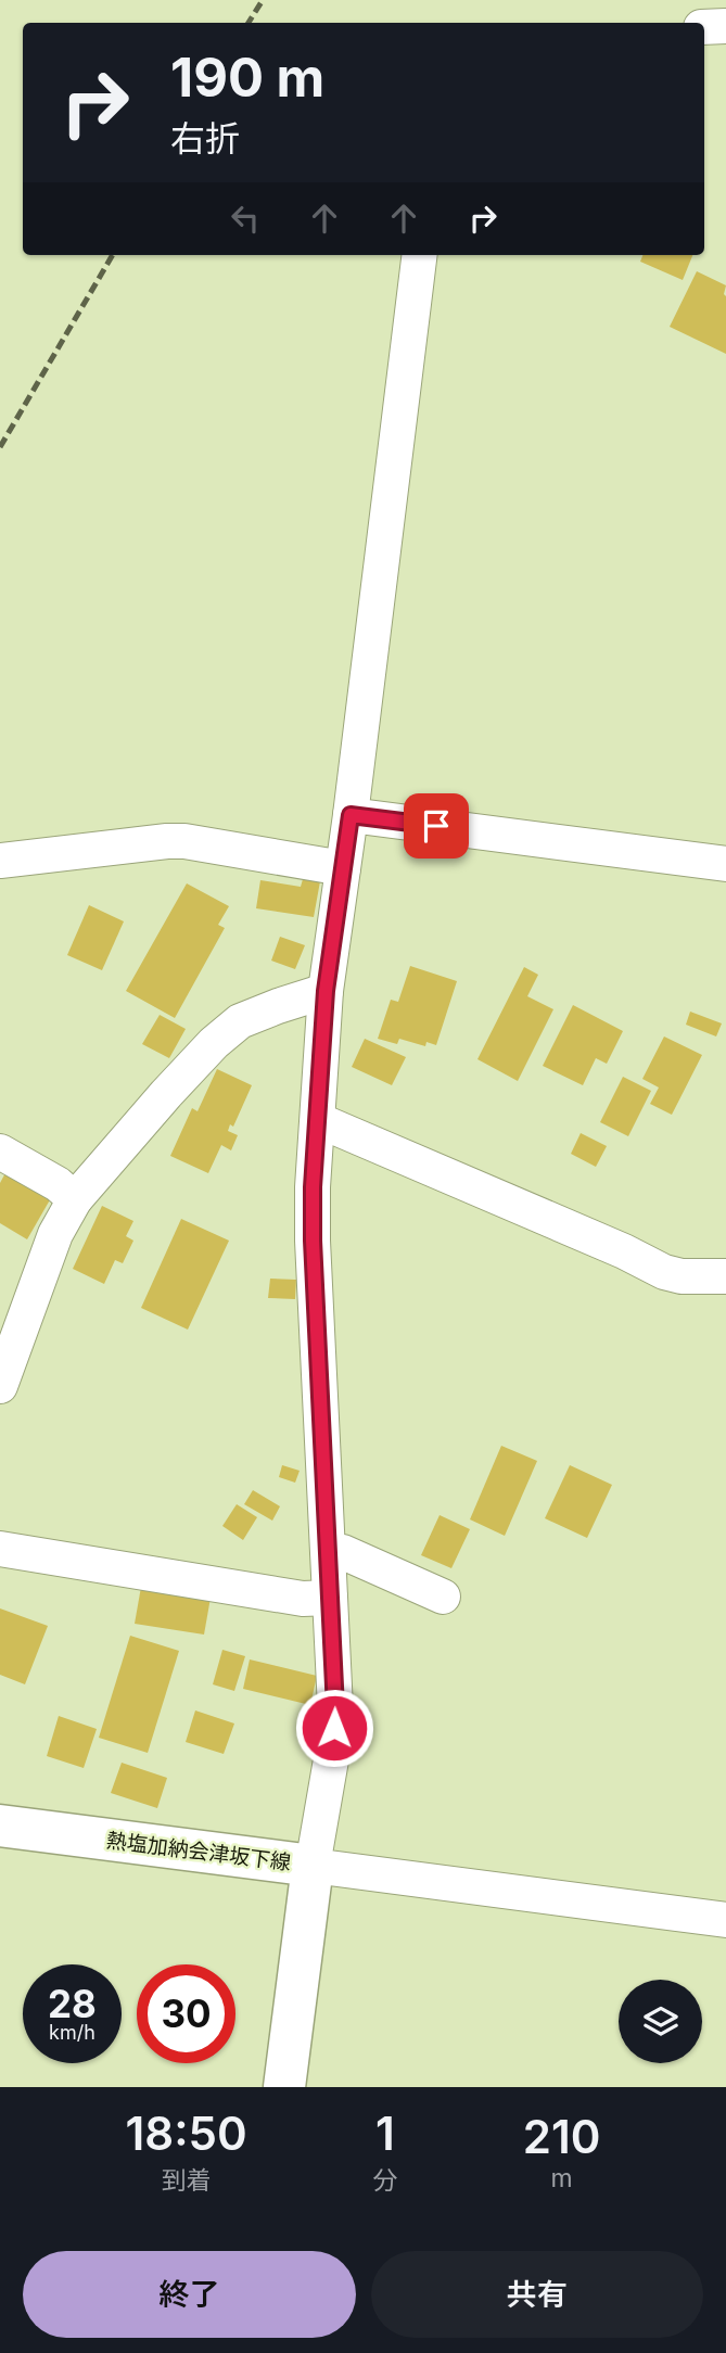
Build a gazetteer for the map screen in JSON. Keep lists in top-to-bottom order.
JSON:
{
  "streets": {
    "main road": ["熱塩加納会津坂下線"]
  },
  "page": {
    "turn": ["190 m", "右折"],
    "speed": "28 km/h",
    "limit": "30",
    "eta": [
      "18:50",
      "到着",
      "1",
      "分",
      "210",
      "m"
    ],
    "buttons": ["終了", "共有"]
  }
}
